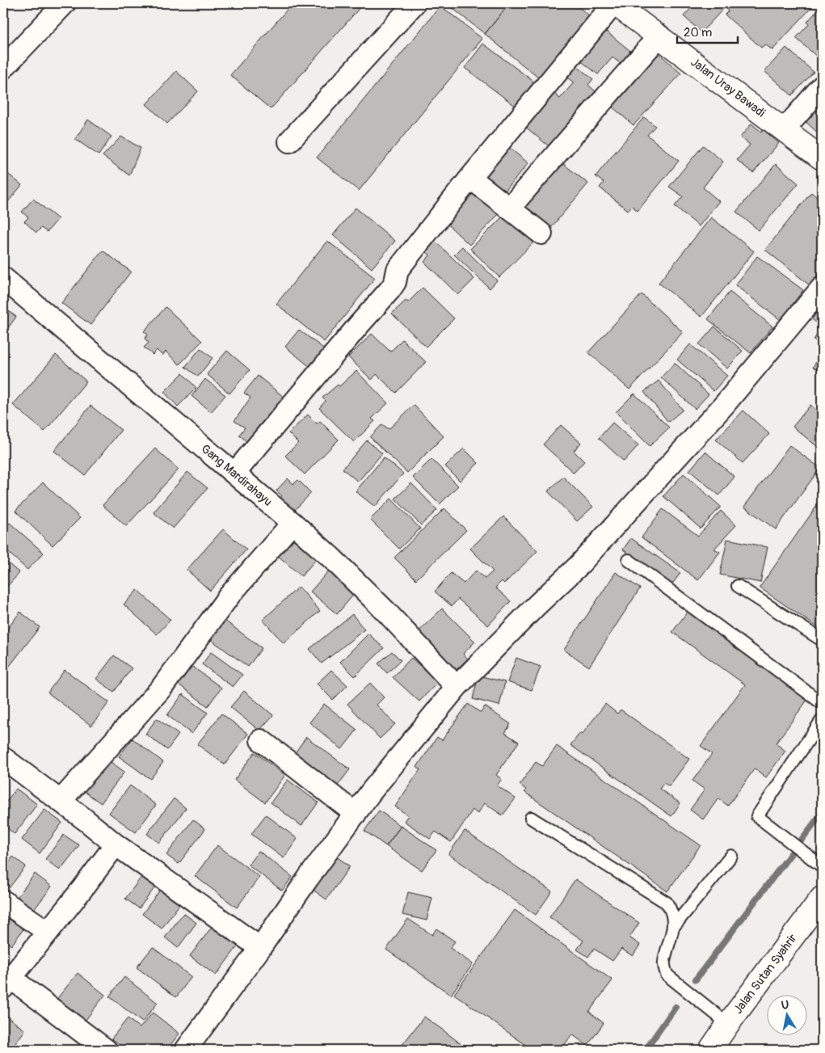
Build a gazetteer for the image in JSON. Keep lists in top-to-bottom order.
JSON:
{
  "streets": {
    "street": ["Jalan Uray Bawadi", "Gang Mardirahayu", "Jalan Sutan Syahrir"]
  },
  "scale_bar": "20 m",
  "north": "top"
}
